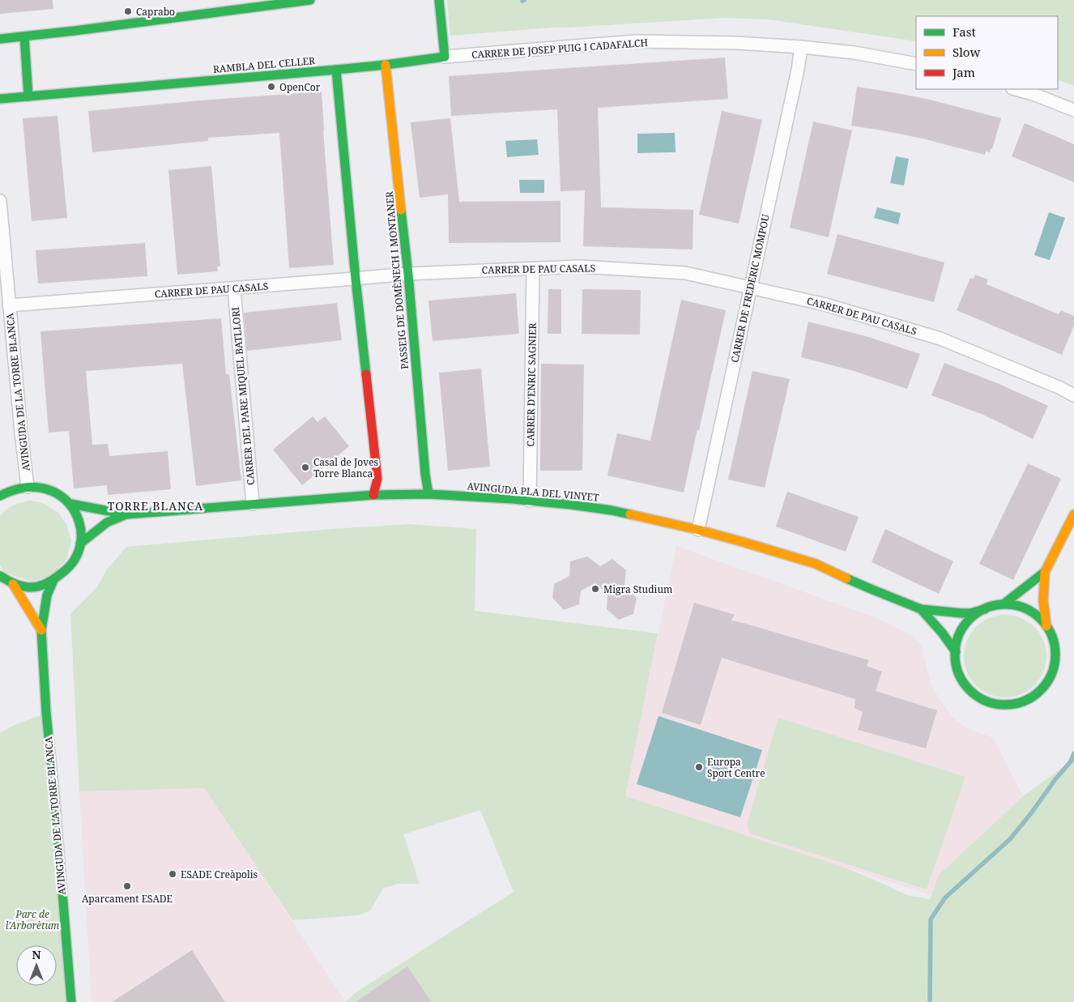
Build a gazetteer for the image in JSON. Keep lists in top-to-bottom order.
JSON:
{
  "streets": {
    "main road": [
      "RAMBLA DEL CELLER",
      "PASSEIG DE DOMÈNECH I MONTANER",
      "AVINGUDA DE LA TORRE BLANCA",
      "AVINGUDA PLA DEL VINYET"
    ],
    "street": [
      "CARRER DE JOSEP PUIG I CADAFALCH",
      "CARRER DE PAU CASALS",
      "CARRER DE FREDERIC MOMPOU",
      "CARRER D'ENRIC SAGNIER",
      "CARRER DEL PARE MIQUEL BATLLORI"
    ]
  },
  "crossings": [
    ["CARRER DE JOSEP PUIG I CADAFALCH", "RAMBLA DEL CELLER"],
    ["CARRER DE JOSEP PUIG I CADAFALCH", "CARRER DE FREDERIC MOMPOU"],
    ["RAMBLA DEL CELLER", "PASSEIG DE DOMÈNECH I MONTANER"],
    ["CARRER DE PAU CASALS", "PASSEIG DE DOMÈNECH I MONTANER"],
    ["CARRER DE PAU CASALS", "CARRER DE FREDERIC MOMPOU"],
    ["CARRER DE PAU CASALS", "CARRER D'ENRIC SAGNIER"],
    ["CARRER DE PAU CASALS", "AVINGUDA DE LA TORRE BLANCA"],
    ["CARRER DE PAU CASALS", "CARRER DEL PARE MIQUEL BATLLORI"],
    ["PASSEIG DE DOMÈNECH I MONTANER", "AVINGUDA PLA DEL VINYET"],
    ["CARRER DE FREDERIC MOMPOU", "AVINGUDA PLA DEL VINYET"],
    ["CARRER D'ENRIC SAGNIER", "AVINGUDA PLA DEL VINYET"],
    ["CARRER DEL PARE MIQUEL BATLLORI", "AVINGUDA PLA DEL VINYET"]
  ],
  "districts": ["TORRE BLANCA"],
  "parks": ["Parc de l'Arborètum"],
  "places": [
    "Caprabo",
    "OpenCor",
    "Casal de Joves Torre Blanca",
    "Migra Studium",
    "Europa Sport Centre",
    "ESADE Creàpolis",
    "Aparcament ESADE"
  ],
  "legend": ["Fast", "Slow", "Jam"],
  "north": "top"
}
